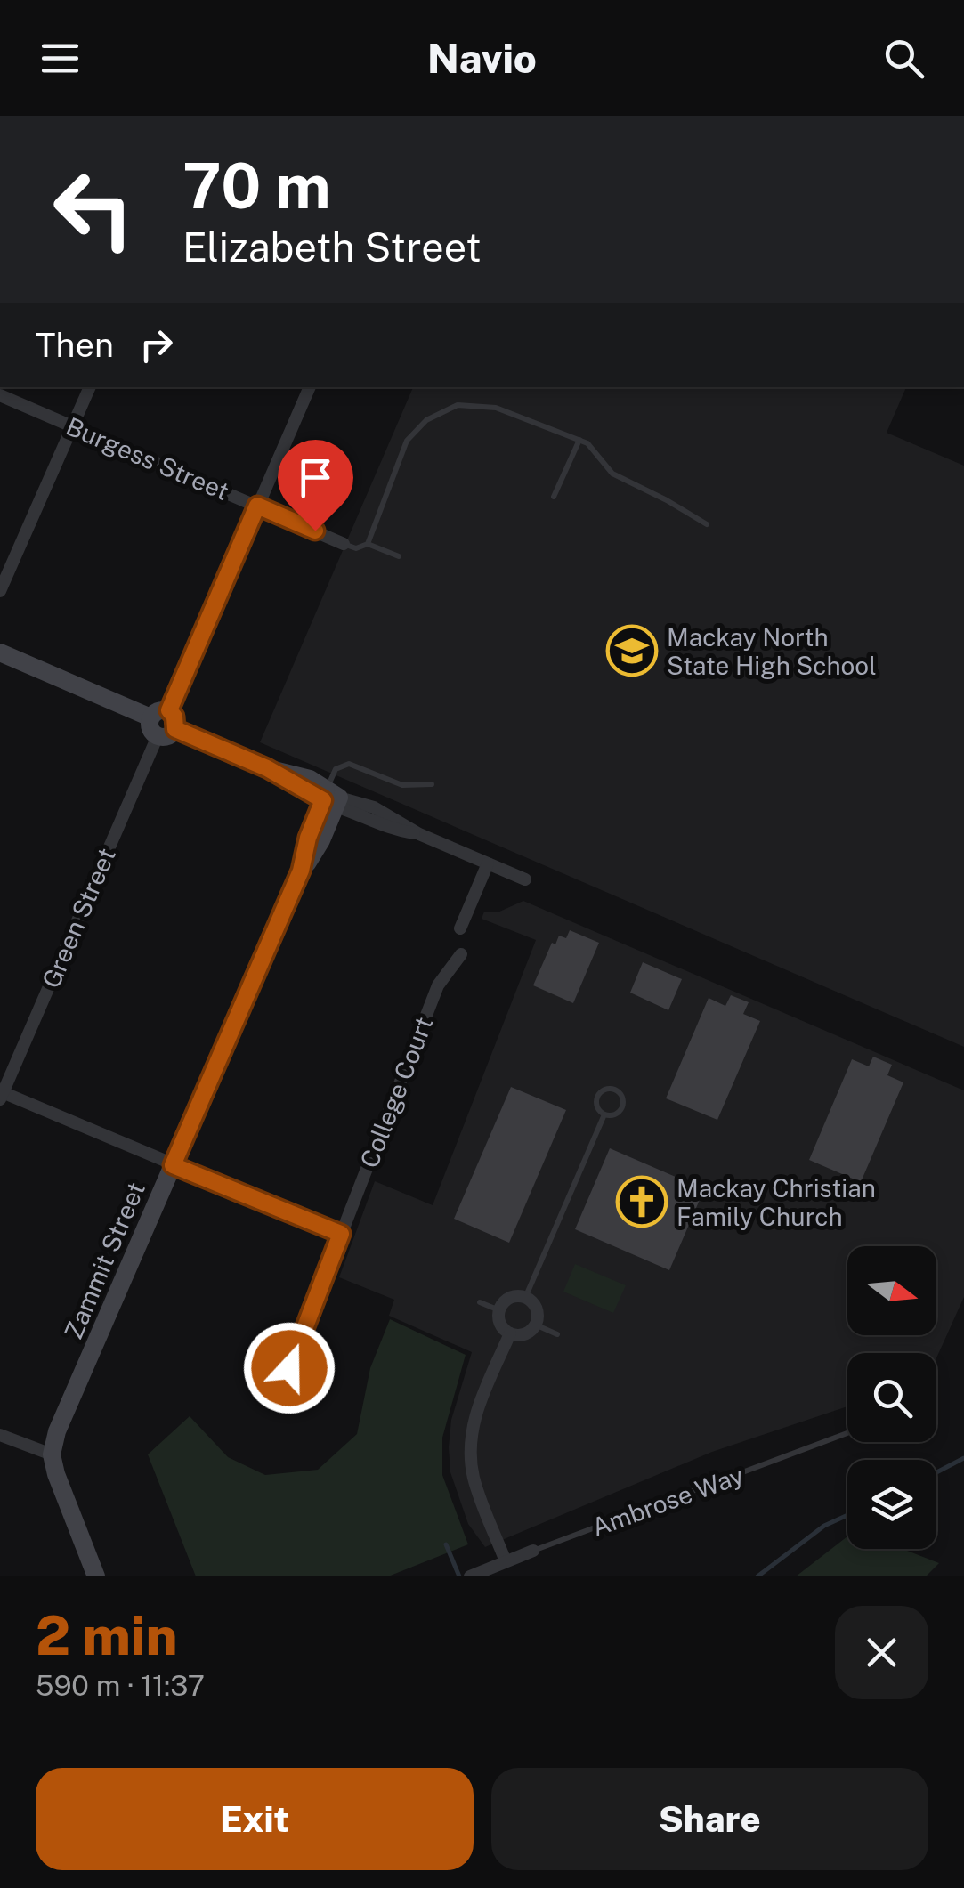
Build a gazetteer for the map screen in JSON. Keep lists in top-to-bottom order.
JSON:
{
  "streets": {
    "street": [
      "Burgess Street",
      "Green Street",
      "College Court",
      "Zammit Street",
      "Ambrose Way"
    ]
  },
  "places": {
    "school or university": ["Mackay North State High School"],
    "church": ["Mackay Christian Family Church"]
  },
  "north": "right",
  "page": {
    "header": "Navio",
    "turn": ["70 m", "Elizabeth Street"],
    "then": "Then",
    "heading": ["2 min", "590 m · 11:37"],
    "buttons": ["Exit", "Share"]
  }
}
